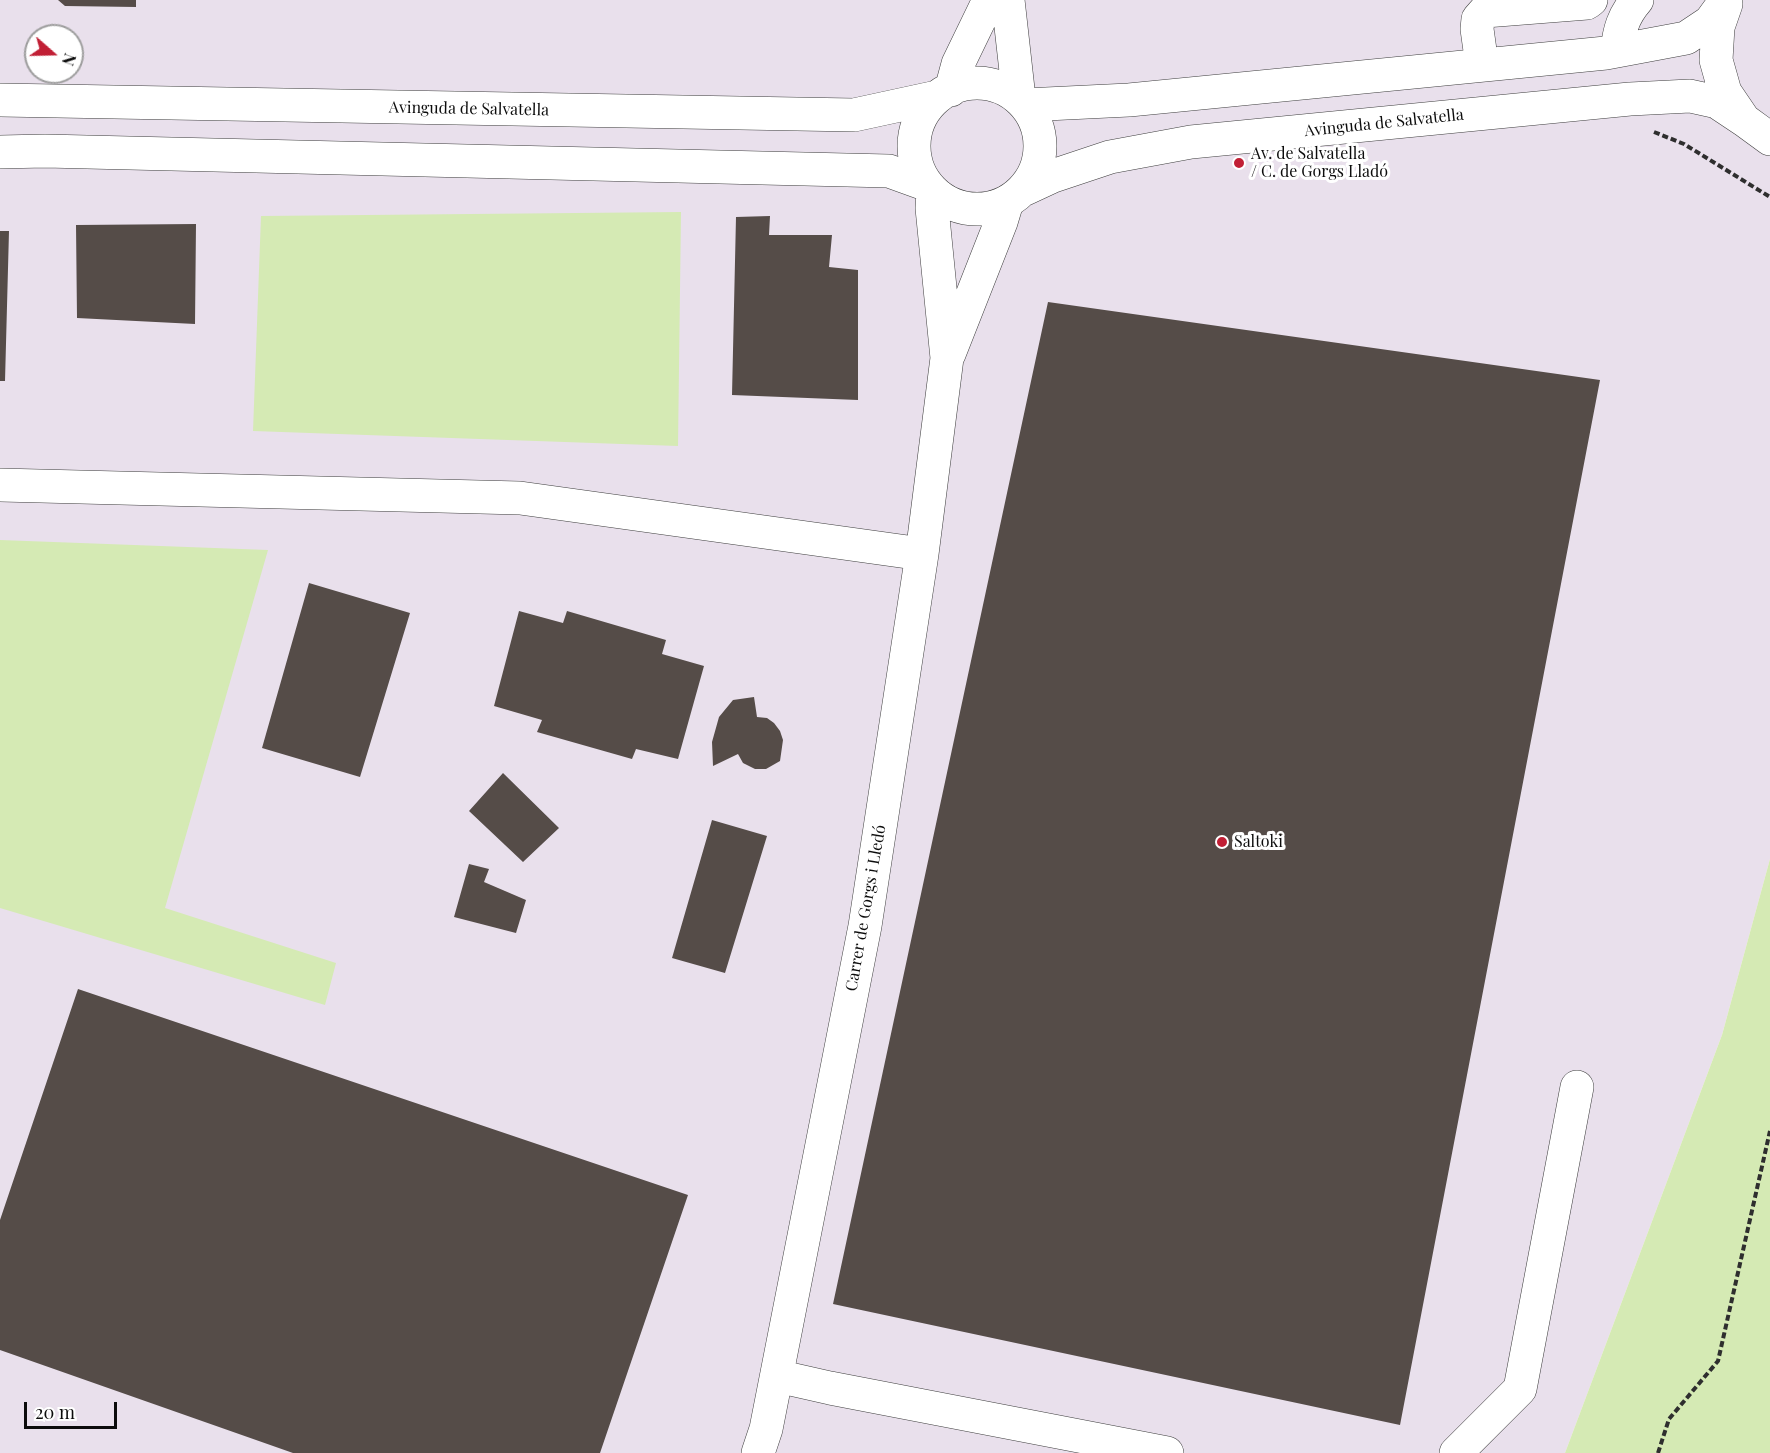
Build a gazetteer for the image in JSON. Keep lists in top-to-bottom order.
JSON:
{
  "streets": {
    "street": ["Avinguda de Salvatella", "Carrer de Gorgs i Lledó"]
  },
  "crossings": [
    ["Avinguda de Salvatella", "Carrer de Gorgs i Lledó"]
  ],
  "places": ["Av. de Salvatella / C. de Gorgs Lladó", "Saltoki"],
  "scale_bar": "20 m",
  "north": "right"
}
